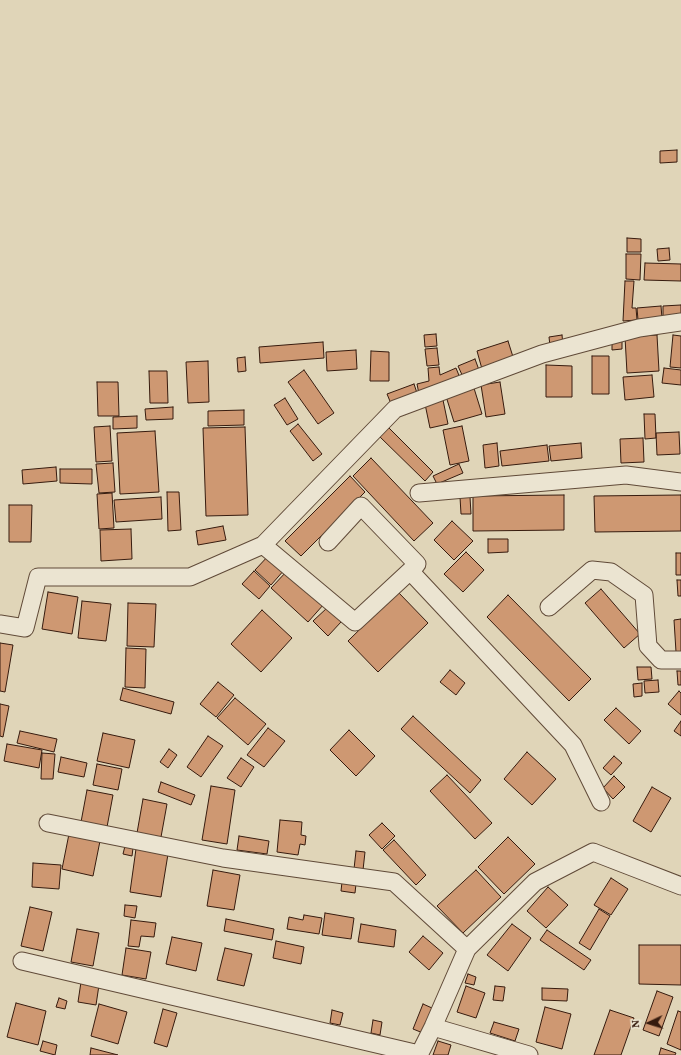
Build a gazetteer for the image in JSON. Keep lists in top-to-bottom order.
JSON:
{
  "north": "left"
}
